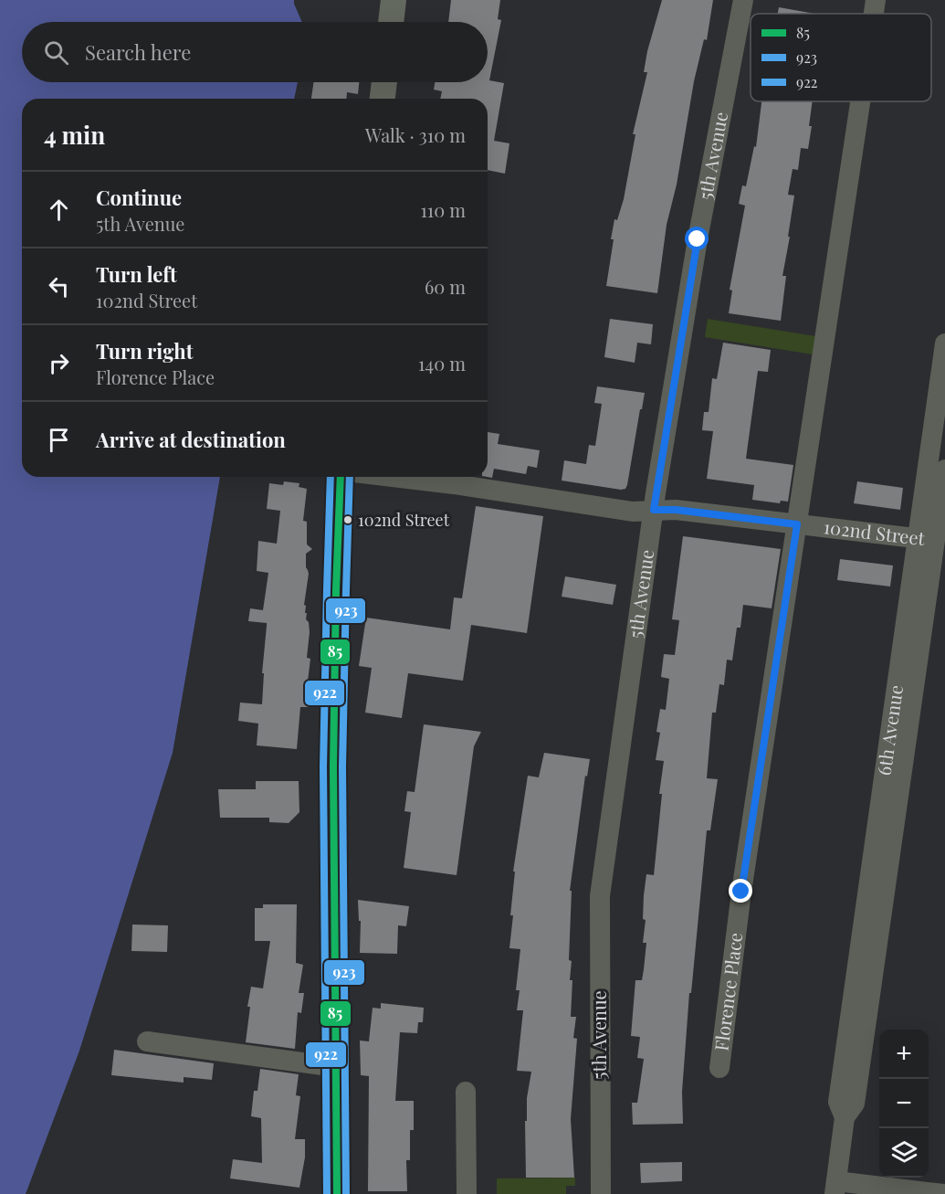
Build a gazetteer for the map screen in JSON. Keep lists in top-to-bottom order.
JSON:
{
  "streets": {
    "street": [
      "5th Avenue",
      "102nd Street",
      "6th Avenue",
      "Florence Place"
    ]
  },
  "crossings": [
    ["5th Avenue", "102nd Street"],
    ["102nd Street", "6th Avenue"],
    ["102nd Street", "Florence Place"]
  ],
  "places": ["102nd Street"],
  "lines": ["transit line 85", "transit line 923", "transit line 922"],
  "legend": ["85", "923", "922"],
  "page": {
    "search": "Search here",
    "heading": ["4 min", "Walk · 310 m"],
    "list": [
      ["Continue", "5th Avenue", "110 m"],
      ["Turn left", "102nd Street", "60 m"],
      ["Turn right", "Florence Place", "140 m"],
      "Arrive at destination"
    ],
    "map_buttons": ["+", "−"]
  }
}
